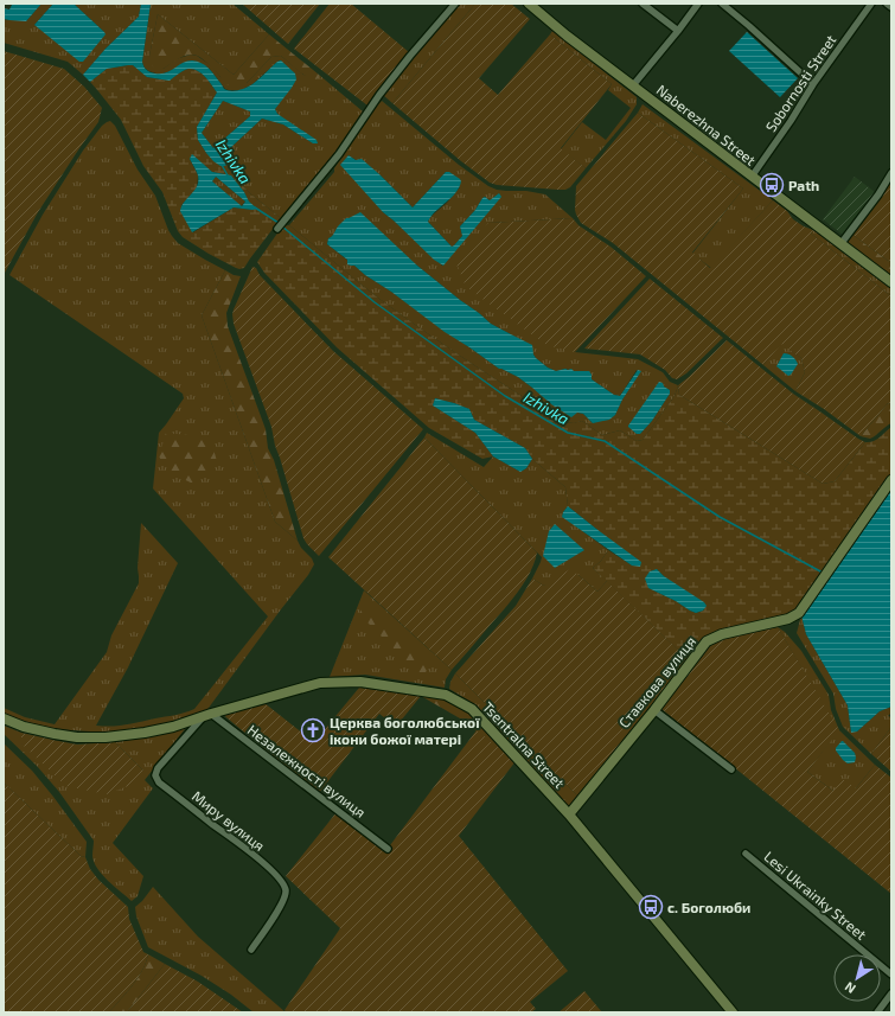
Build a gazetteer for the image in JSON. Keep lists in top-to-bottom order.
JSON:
{
  "streets": {
    "street": [
      "Sobornosti Street",
      "Naberezhna Street",
      "Ставкова вулиця",
      "Tsentralna Street",
      "Незалежності вулиця",
      "Миру вулиця",
      "Lesi Ukrainky Street"
    ]
  },
  "crossings": [
    ["Sobornosti Street", "Naberezhna Street"],
    ["Ставкова вулиця", "Tsentralna Street"],
    ["Tsentralna Street", "Незалежності вулиця"],
    ["Tsentralna Street", "Миру вулиця"],
    ["Незалежності вулиця", "Миру вулиця"]
  ],
  "water": ["Izhivka"],
  "places": {
    "bus stop": ["Path", "с. Боголюби"],
    "church": ["Церква боголюбської ікони божої матері"]
  },
  "north": "bottom left"
}
